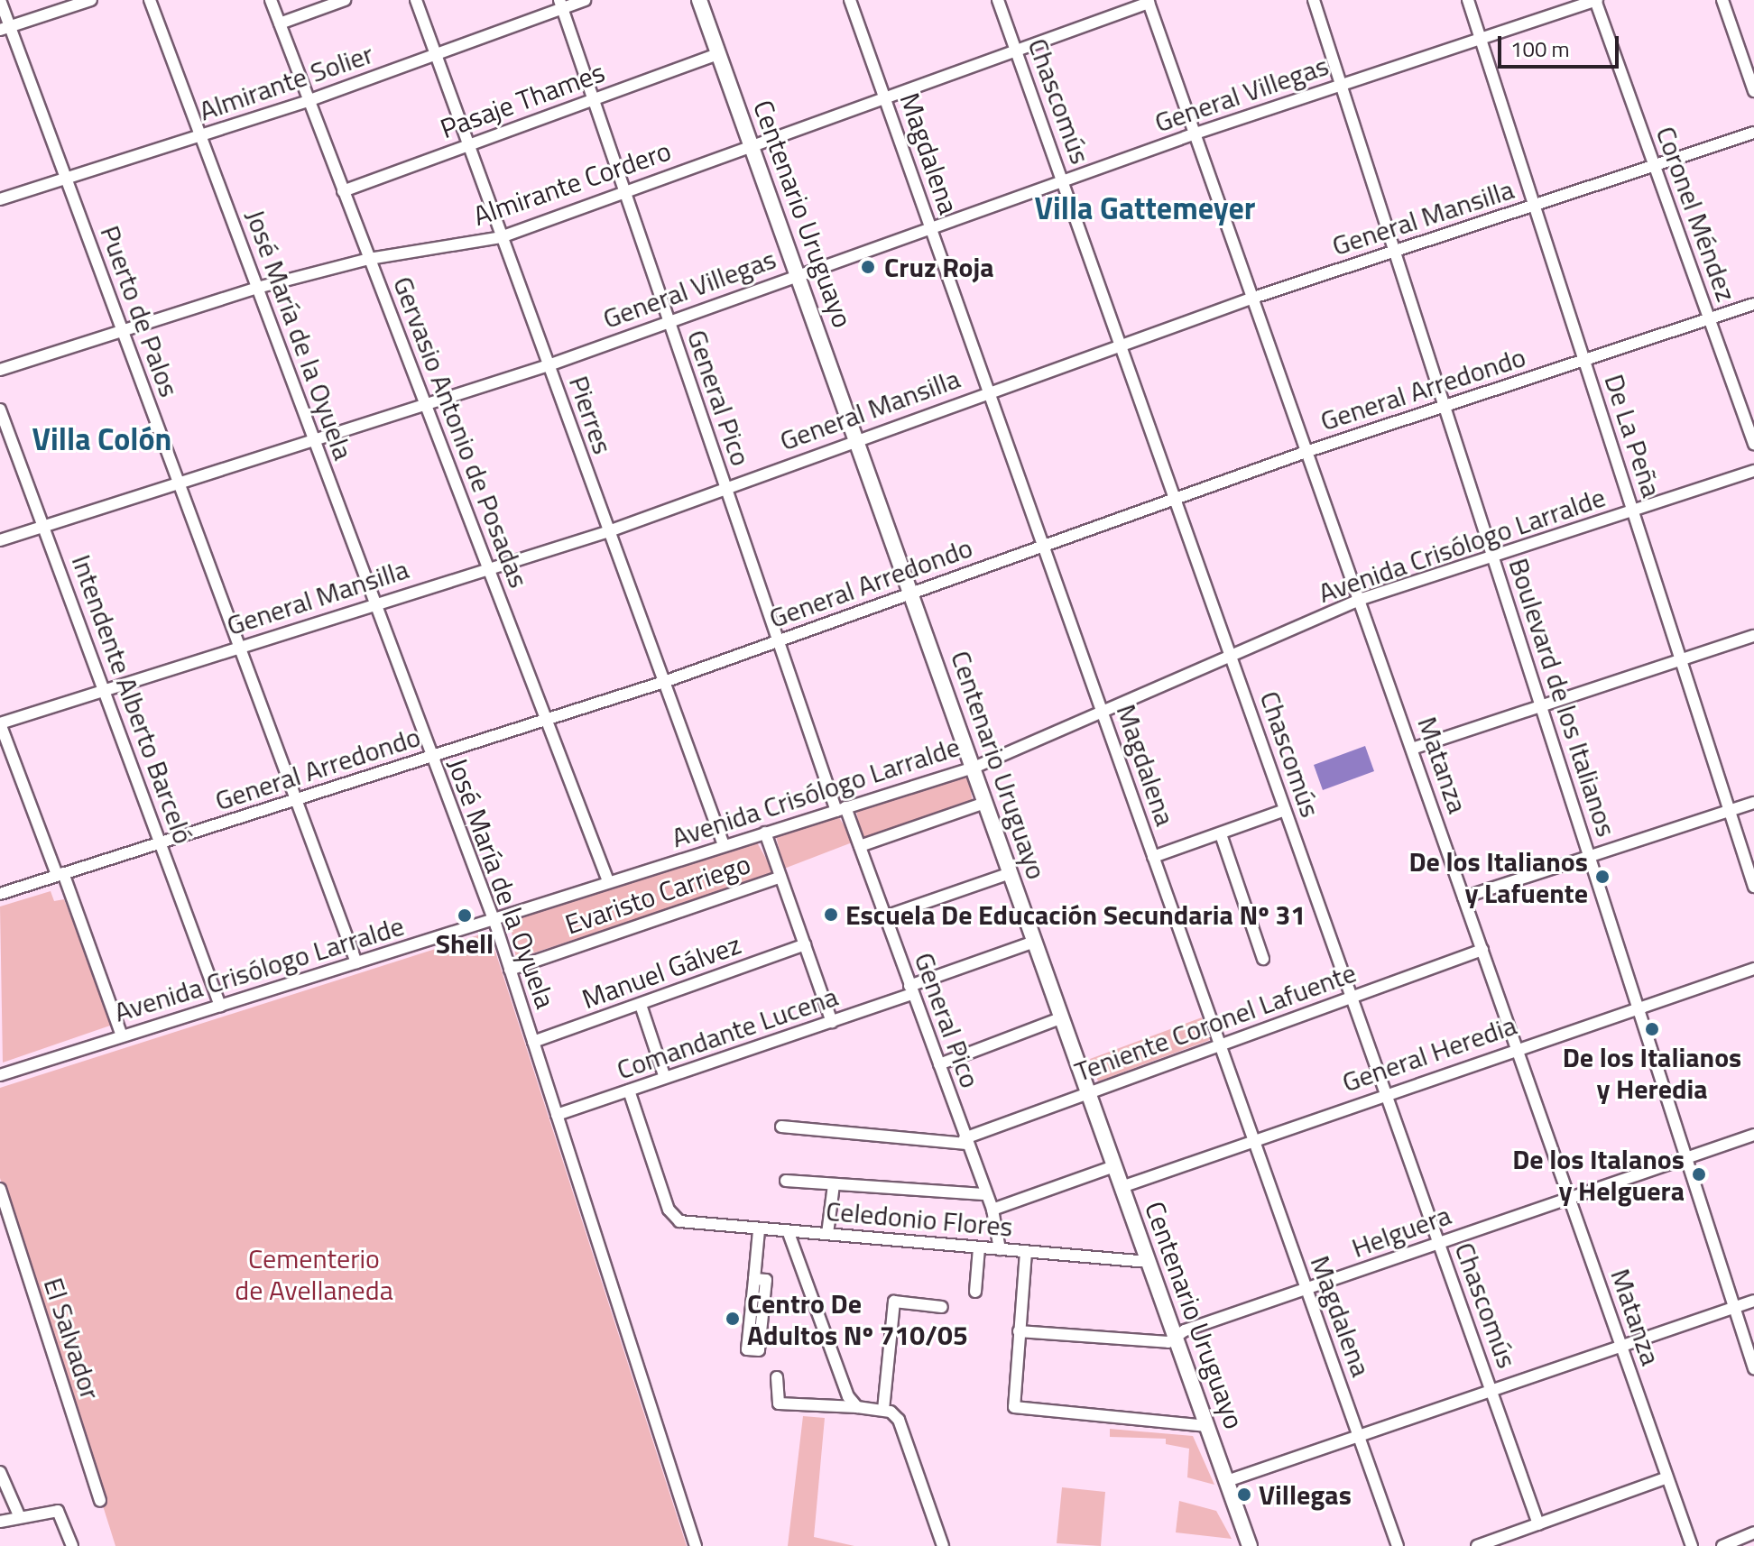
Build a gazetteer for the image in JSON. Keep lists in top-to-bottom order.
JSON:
{
  "streets": {
    "main road": ["Centenario Uruguayo"],
    "street": [
      "Almirante Solier",
      "General Villegas",
      "Pasaje Thames",
      "Chascomús",
      "Magdalena",
      "Almirante Cordero",
      "Coronel Méndez",
      "General Mansilla",
      "Puerto de Palos",
      "José María de la Oyuela",
      "General Arredondo",
      "General Pico",
      "Pierres",
      "Gervasio Antonio de Posadas",
      "De La Peña",
      "Avenida Crisólogo Larralde",
      "Boulevard de los Italianos",
      "Intendente Alberto Barceló",
      "Matanza",
      "Evaristo Carriego",
      "Manuel Gálvez",
      "Teniente Coronel Lafuente",
      "Comandante Lucena",
      "General Heredia",
      "Celedonio Flores",
      "Helguera",
      "El Salvador"
    ]
  },
  "crossings": [
    ["Almirante Solier", "Puerto de Palos"],
    ["Almirante Solier", "José María de la Oyuela"],
    ["Almirante Solier", "General Pico"],
    ["Almirante Solier", "Pierres"],
    ["Almirante Solier", "Gervasio Antonio de Posadas"],
    ["General Villegas", "Chascomús"],
    ["General Villegas", "Magdalena"],
    ["General Villegas", "Centenario Uruguayo"],
    ["General Villegas", "Coronel Méndez"],
    ["General Villegas", "Puerto de Palos"],
    ["General Villegas", "José María de la Oyuela"],
    ["General Villegas", "General Pico"],
    ["General Villegas", "Pierres"],
    ["General Villegas", "Gervasio Antonio de Posadas"],
    ["General Villegas", "De La Peña"],
    ["General Villegas", "Boulevard de los Italianos"],
    ["General Villegas", "Intendente Alberto Barceló"],
    ["General Villegas", "Matanza"],
    ["Pasaje Thames", "Centenario Uruguayo"],
    ["Pasaje Thames", "General Pico"],
    ["Pasaje Thames", "Pierres"],
    ["Pasaje Thames", "Gervasio Antonio de Posadas"],
    ["Chascomús", "Almirante Cordero"],
    ["Chascomús", "General Mansilla"],
    ["Chascomús", "General Arredondo"],
    ["Chascomús", "Avenida Crisólogo Larralde"],
    ["Chascomús", "Teniente Coronel Lafuente"],
    ["Chascomús", "General Heredia"],
    ["Chascomús", "Helguera"],
    ["Magdalena", "Almirante Cordero"],
    ["Magdalena", "General Mansilla"],
    ["Magdalena", "General Arredondo"],
    ["Magdalena", "Avenida Crisólogo Larralde"],
    ["Magdalena", "Teniente Coronel Lafuente"],
    ["Magdalena", "General Heredia"],
    ["Magdalena", "Helguera"],
    ["Almirante Cordero", "Centenario Uruguayo"],
    ["Almirante Cordero", "Puerto de Palos"],
    ["Almirante Cordero", "José María de la Oyuela"],
    ["Almirante Cordero", "General Pico"],
    ["Almirante Cordero", "Pierres"],
    ["Almirante Cordero", "Gervasio Antonio de Posadas"],
    ["Almirante Cordero", "Matanza"],
    ["Centenario Uruguayo", "General Mansilla"],
    ["Centenario Uruguayo", "General Arredondo"],
    ["Centenario Uruguayo", "Avenida Crisólogo Larralde"],
    ["Centenario Uruguayo", "Teniente Coronel Lafuente"],
    ["Centenario Uruguayo", "Comandante Lucena"],
    ["Centenario Uruguayo", "General Heredia"],
    ["Centenario Uruguayo", "Celedonio Flores"],
    ["Centenario Uruguayo", "Helguera"],
    ["Coronel Méndez", "General Mansilla"],
    ["Coronel Méndez", "General Arredondo"],
    ["General Mansilla", "Puerto de Palos"],
    ["General Mansilla", "José María de la Oyuela"],
    ["General Mansilla", "General Pico"],
    ["General Mansilla", "Pierres"],
    ["General Mansilla", "Gervasio Antonio de Posadas"],
    ["General Mansilla", "De La Peña"],
    ["General Mansilla", "Boulevard de los Italianos"],
    ["General Mansilla", "Intendente Alberto Barceló"],
    ["General Mansilla", "Matanza"],
    ["Puerto de Palos", "General Arredondo"],
    ["Puerto de Palos", "Avenida Crisólogo Larralde"],
    ["José María de la Oyuela", "General Arredondo"],
    ["José María de la Oyuela", "Avenida Crisólogo Larralde"],
    ["José María de la Oyuela", "Evaristo Carriego"],
    ["José María de la Oyuela", "Manuel Gálvez"],
    ["José María de la Oyuela", "Comandante Lucena"],
    ["General Arredondo", "General Pico"],
    ["General Arredondo", "Pierres"],
    ["General Arredondo", "Gervasio Antonio de Posadas"],
    ["General Arredondo", "De La Peña"],
    ["General Arredondo", "Boulevard de los Italianos"],
    ["General Arredondo", "Intendente Alberto Barceló"],
    ["General Arredondo", "Matanza"],
    ["General Pico", "Avenida Crisólogo Larralde"],
    ["General Pico", "Teniente Coronel Lafuente"],
    ["General Pico", "Comandante Lucena"],
    ["General Pico", "Celedonio Flores"],
    ["Pierres", "Avenida Crisólogo Larralde"],
    ["Gervasio Antonio de Posadas", "Avenida Crisólogo Larralde"],
    ["De La Peña", "Avenida Crisólogo Larralde"],
    ["Avenida Crisólogo Larralde", "Boulevard de los Italianos"],
    ["Avenida Crisólogo Larralde", "Intendente Alberto Barceló"],
    ["Avenida Crisólogo Larralde", "Matanza"],
    ["Boulevard de los Italianos", "General Heredia"],
    ["Boulevard de los Italianos", "Helguera"],
    ["Matanza", "Teniente Coronel Lafuente"],
    ["Matanza", "General Heredia"],
    ["Matanza", "Helguera"],
    ["Comandante Lucena", "Celedonio Flores"]
  ],
  "districts": ["Villa Gattemeyer", "Villa Colón"],
  "parks": ["Cementerio de Avellaneda"],
  "places": [
    "Cruz Roja",
    "De los Italianos y Lafuente",
    "Escuela De Educación Secundaria Nº 31",
    "Shell",
    "De los Italianos y Heredia",
    "De los Italanos y Helguera",
    "Centro De Adultos Nº 710/05",
    "Villegas"
  ],
  "scale_bar": "100 m"
}
